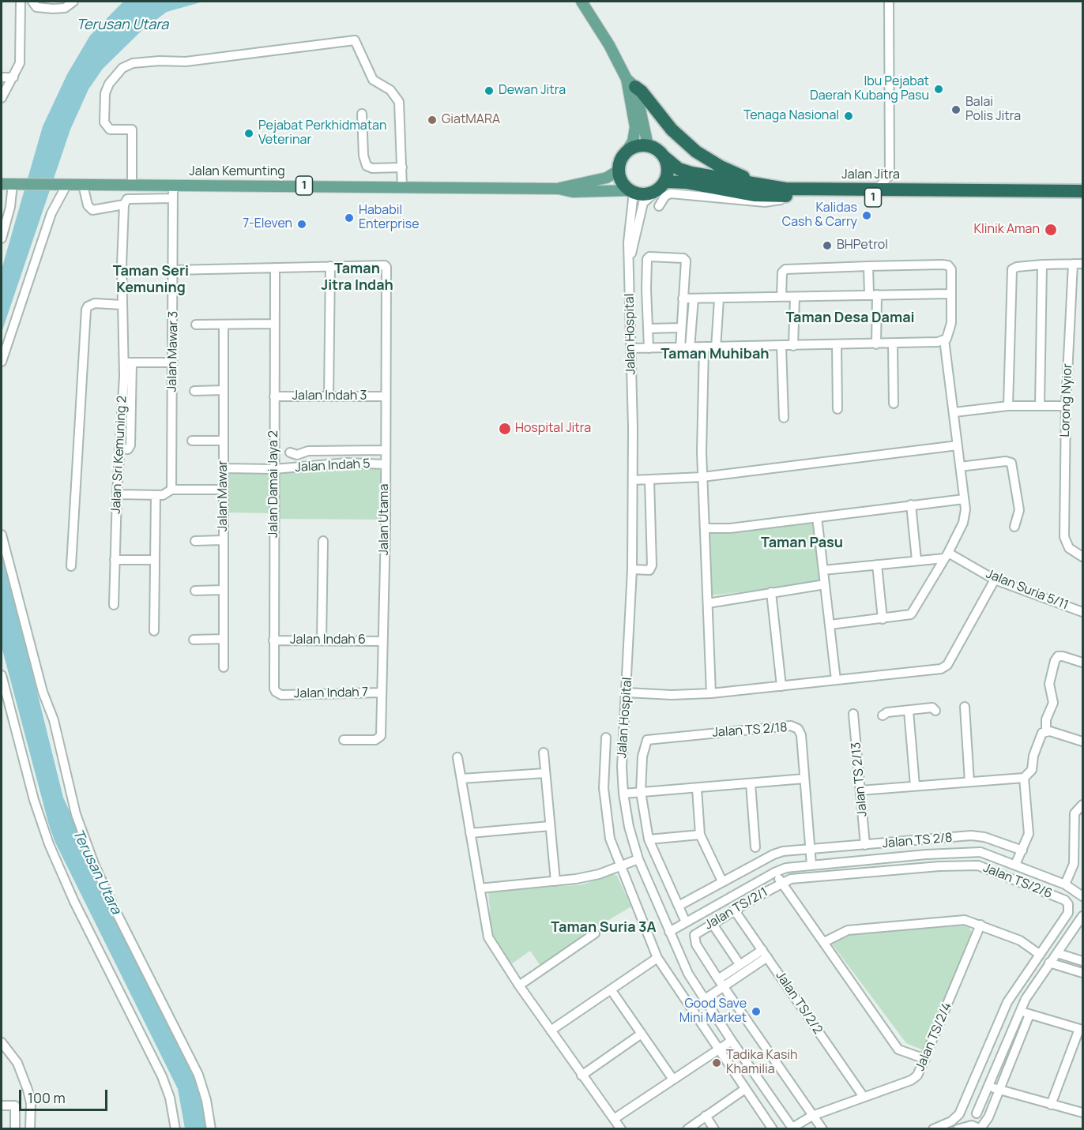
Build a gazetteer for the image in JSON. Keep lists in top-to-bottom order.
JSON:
{
  "streets": {
    "highway": ["Jalan Jitra", "1"],
    "main road": ["Jalan Kemunting"],
    "street": [
      "Jalan Hospital",
      "Jalan Mawar 3",
      "Jalan Indah 3",
      "Lorong Nyior",
      "Jalan Sri Kemuning 2",
      "Jalan Indah 5",
      "Jalan Damai Jaya 2",
      "Jalan Mawar",
      "Jalan Utama",
      "Jalan Suria 5/11",
      "Jalan Indah 6",
      "Jalan Indah 7",
      "Jalan TS 2/18",
      "Jalan TS 2/13",
      "Jalan TS 2/8",
      "Jalan TS/2/6",
      "Jalan TS/2/1",
      "Jalan TS/2/2",
      "Jalan TS/2/4"
    ]
  },
  "crossings": [
    ["Jalan Kemunting", "Jalan Jitra"],
    ["Jalan Kemunting", "1"],
    ["Jalan Kemunting", "Jalan Hospital"],
    ["Jalan Kemunting", "Jalan Mawar 3"],
    ["Jalan Jitra", "1"],
    ["Jalan Jitra", "Jalan Hospital"],
    ["1", "Jalan Hospital"],
    ["Jalan Hospital", "Jalan TS/2/4"],
    ["Jalan Indah 3", "Jalan Damai Jaya 2"],
    ["Jalan Indah 3", "Jalan Utama"],
    ["Jalan Indah 5", "Jalan Damai Jaya 2"],
    ["Jalan Indah 5", "Jalan Mawar"],
    ["Jalan Indah 5", "Jalan Utama"],
    ["Jalan Damai Jaya 2", "Jalan Indah 6"],
    ["Jalan Damai Jaya 2", "Jalan Indah 7"],
    ["Jalan Utama", "Jalan Indah 6"],
    ["Jalan Utama", "Jalan Indah 7"],
    ["Jalan TS 2/18", "Jalan TS 2/8"],
    ["Jalan TS 2/13", "Jalan TS 2/8"],
    ["Jalan TS/2/6", "Jalan TS/2/1"],
    ["Jalan TS/2/1", "Jalan TS/2/2"],
    ["Jalan TS/2/2", "Jalan TS/2/4"]
  ],
  "districts": [
    "Taman Jitra Indah",
    "Taman Seri Kemuning",
    "Taman Desa Damai",
    "Taman Muhibah",
    "Taman Pasu",
    "Taman Suria 3A"
  ],
  "water": ["Terusan Utara"],
  "places": [
    "Ibu Pejabat Daerah Kubang Pasu",
    "Dewan Jitra",
    "Balai Polis Jitra",
    "Tenaga Nasional",
    "GiatMARA",
    "Pejabat Perkhidmatan Veterinar",
    "Kalidas Cash & Carry",
    "Hababil Enterprise",
    "7-Eleven",
    "Klinik Aman",
    "BHPetrol",
    "Hospital Jitra",
    "Good Save Mini Market",
    "Tadika Kasih Khamilia"
  ],
  "scale_bar": "100 m"
}
